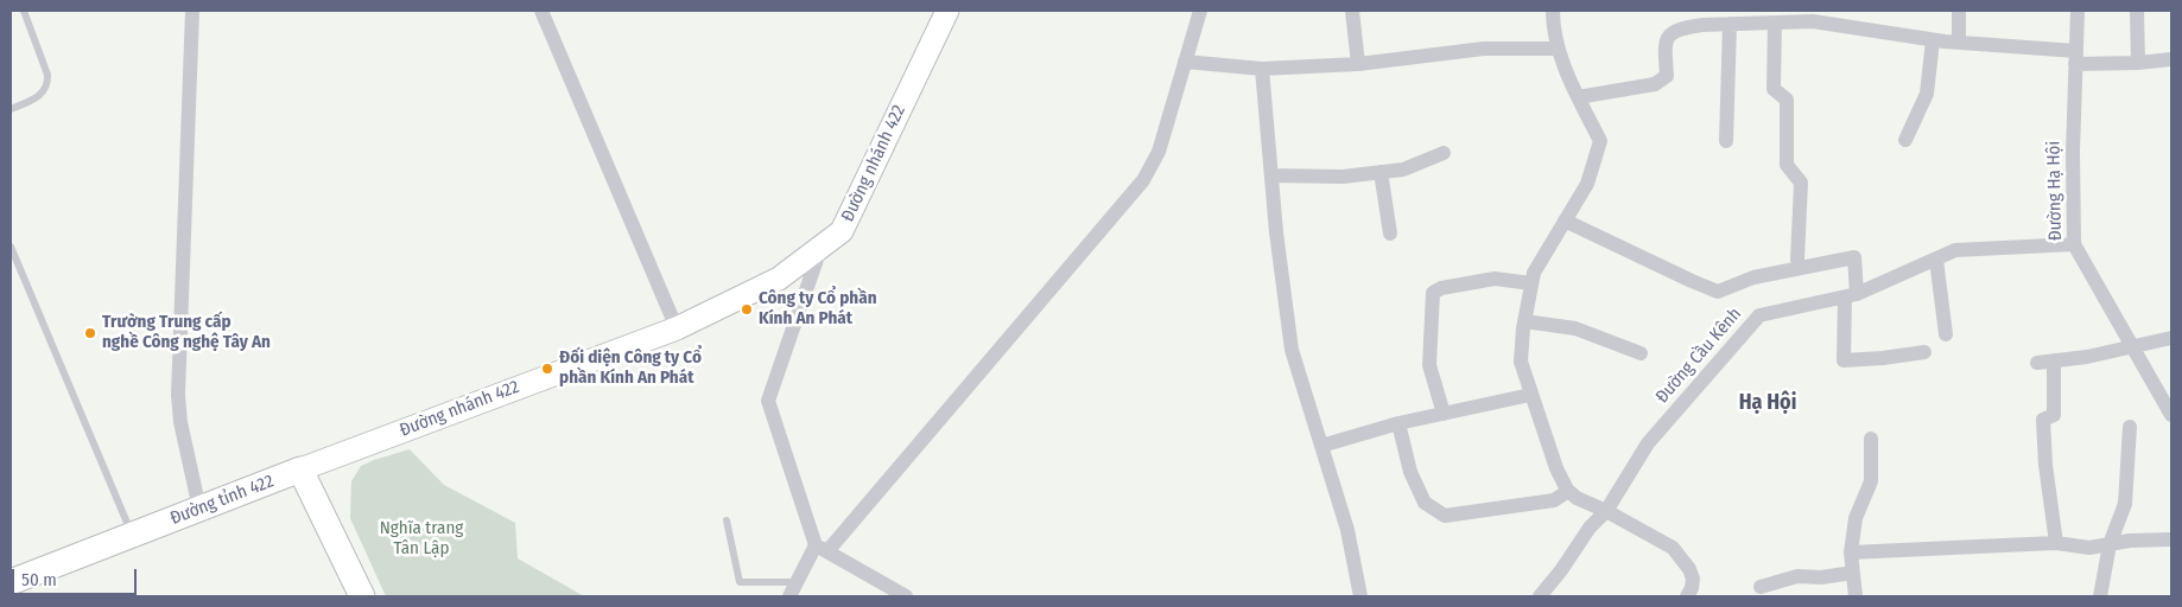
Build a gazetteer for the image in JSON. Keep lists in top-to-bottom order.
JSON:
{
  "streets": {
    "main road": ["Đường tỉnh 422"],
    "street": ["Đường nhánh 422", "Đường Hạ Hội", "Đường Cầu Kênh"]
  },
  "crossings": [
    ["Đường nhánh 422", "Đường tỉnh 422"],
    ["Đường Hạ Hội", "Đường Cầu Kênh"]
  ],
  "districts": ["Hạ Hội"],
  "parks": ["Nghĩa trang Tân Lập"],
  "places": ["Công ty Cổ phần Kính An Phát", "Trường Trung cấp nghề Công nghệ Tây An", "Đối diện Công ty Cổ phần Kính An Phát"],
  "scale_bar": "50 m"
}
